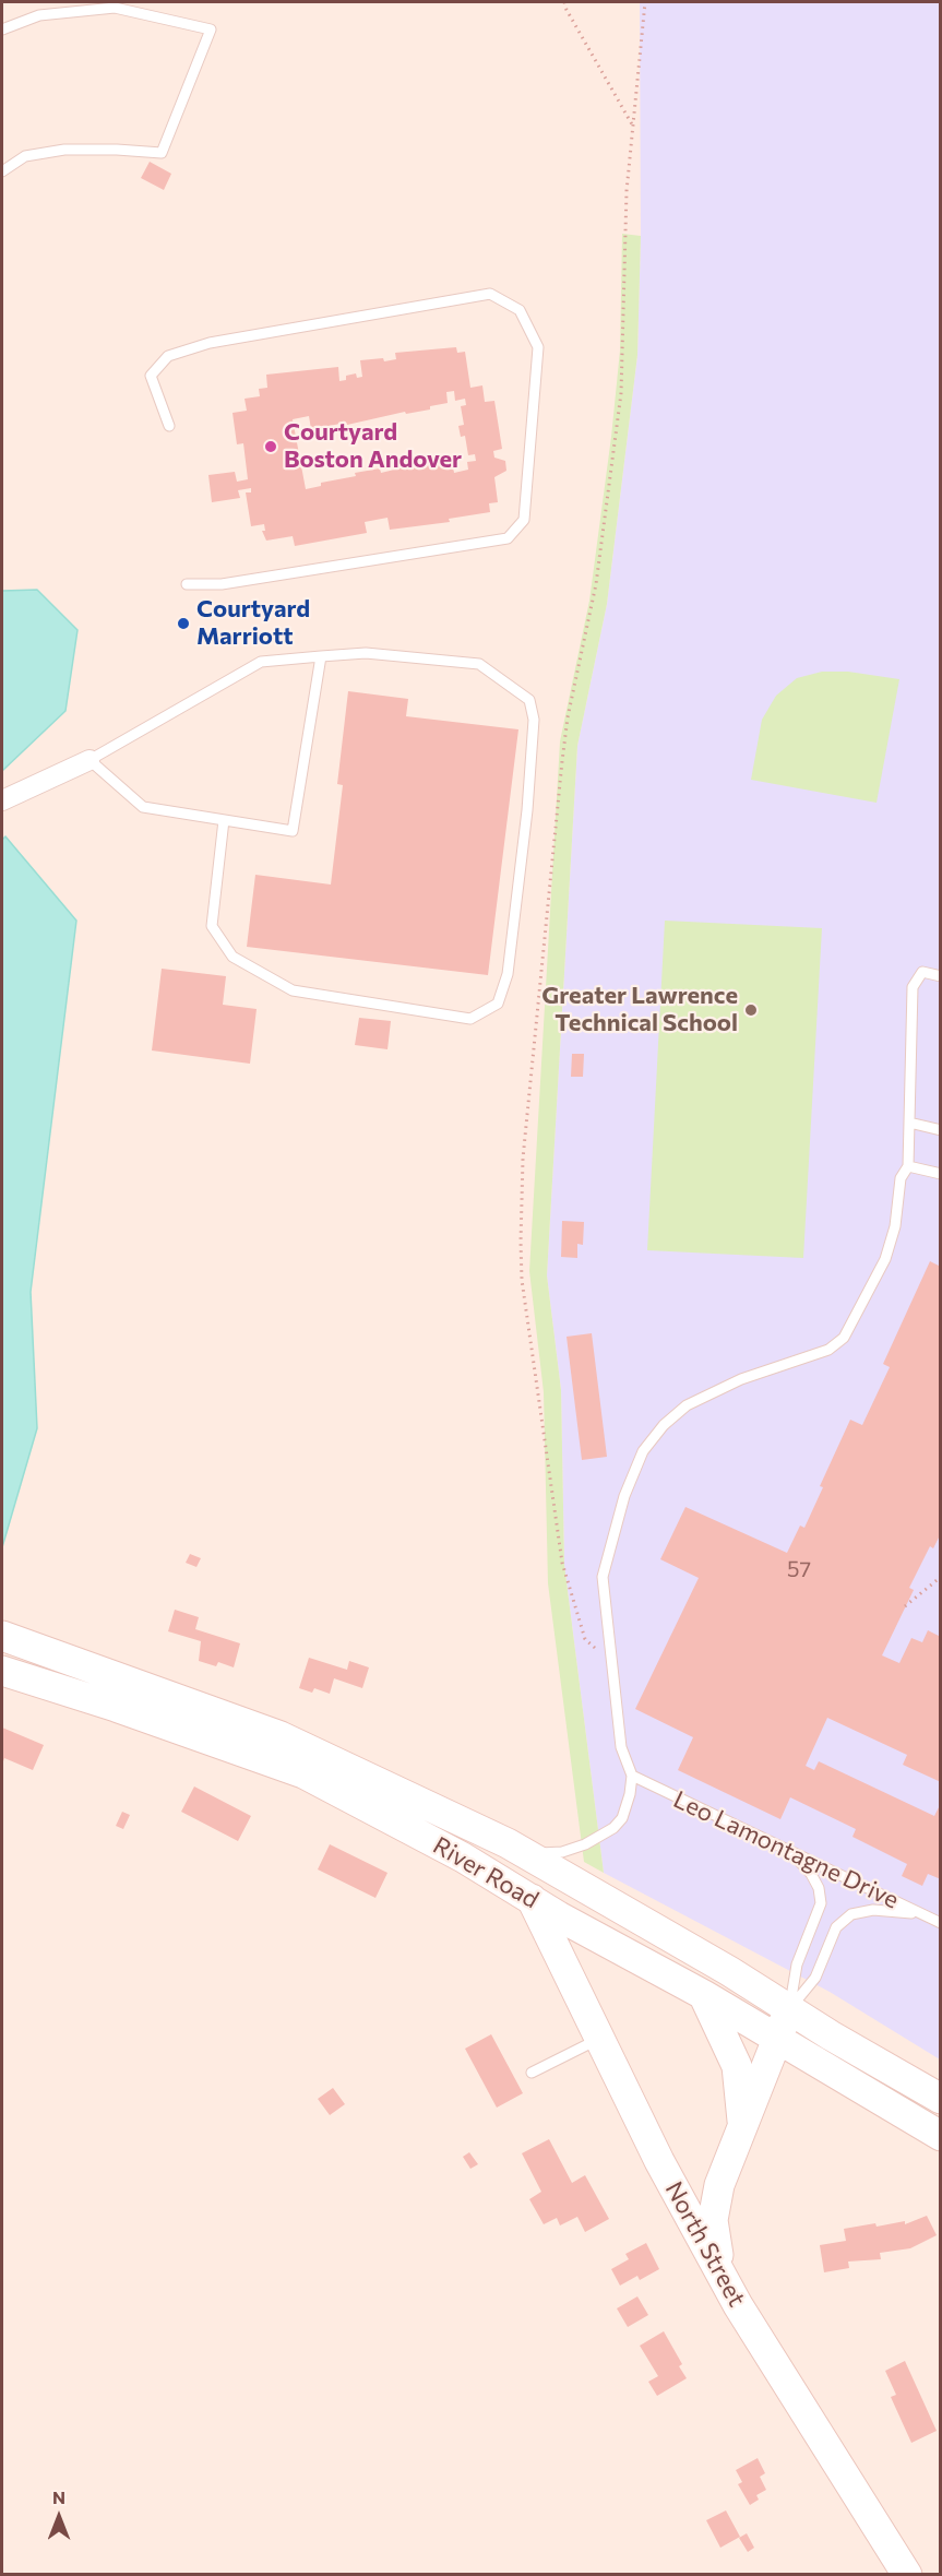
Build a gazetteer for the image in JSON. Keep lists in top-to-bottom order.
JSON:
{
  "streets": {
    "main road": ["River Road", "North Street"],
    "lane": ["Leo Lamontagne Drive"]
  },
  "crossings": [
    ["River Road", "North Street"]
  ],
  "places": ["Courtyard Boston Andover", "Courtyard Marriott", "Greater Lawrence Technical School"],
  "house_numbers": ["57"],
  "north": "top"
}
